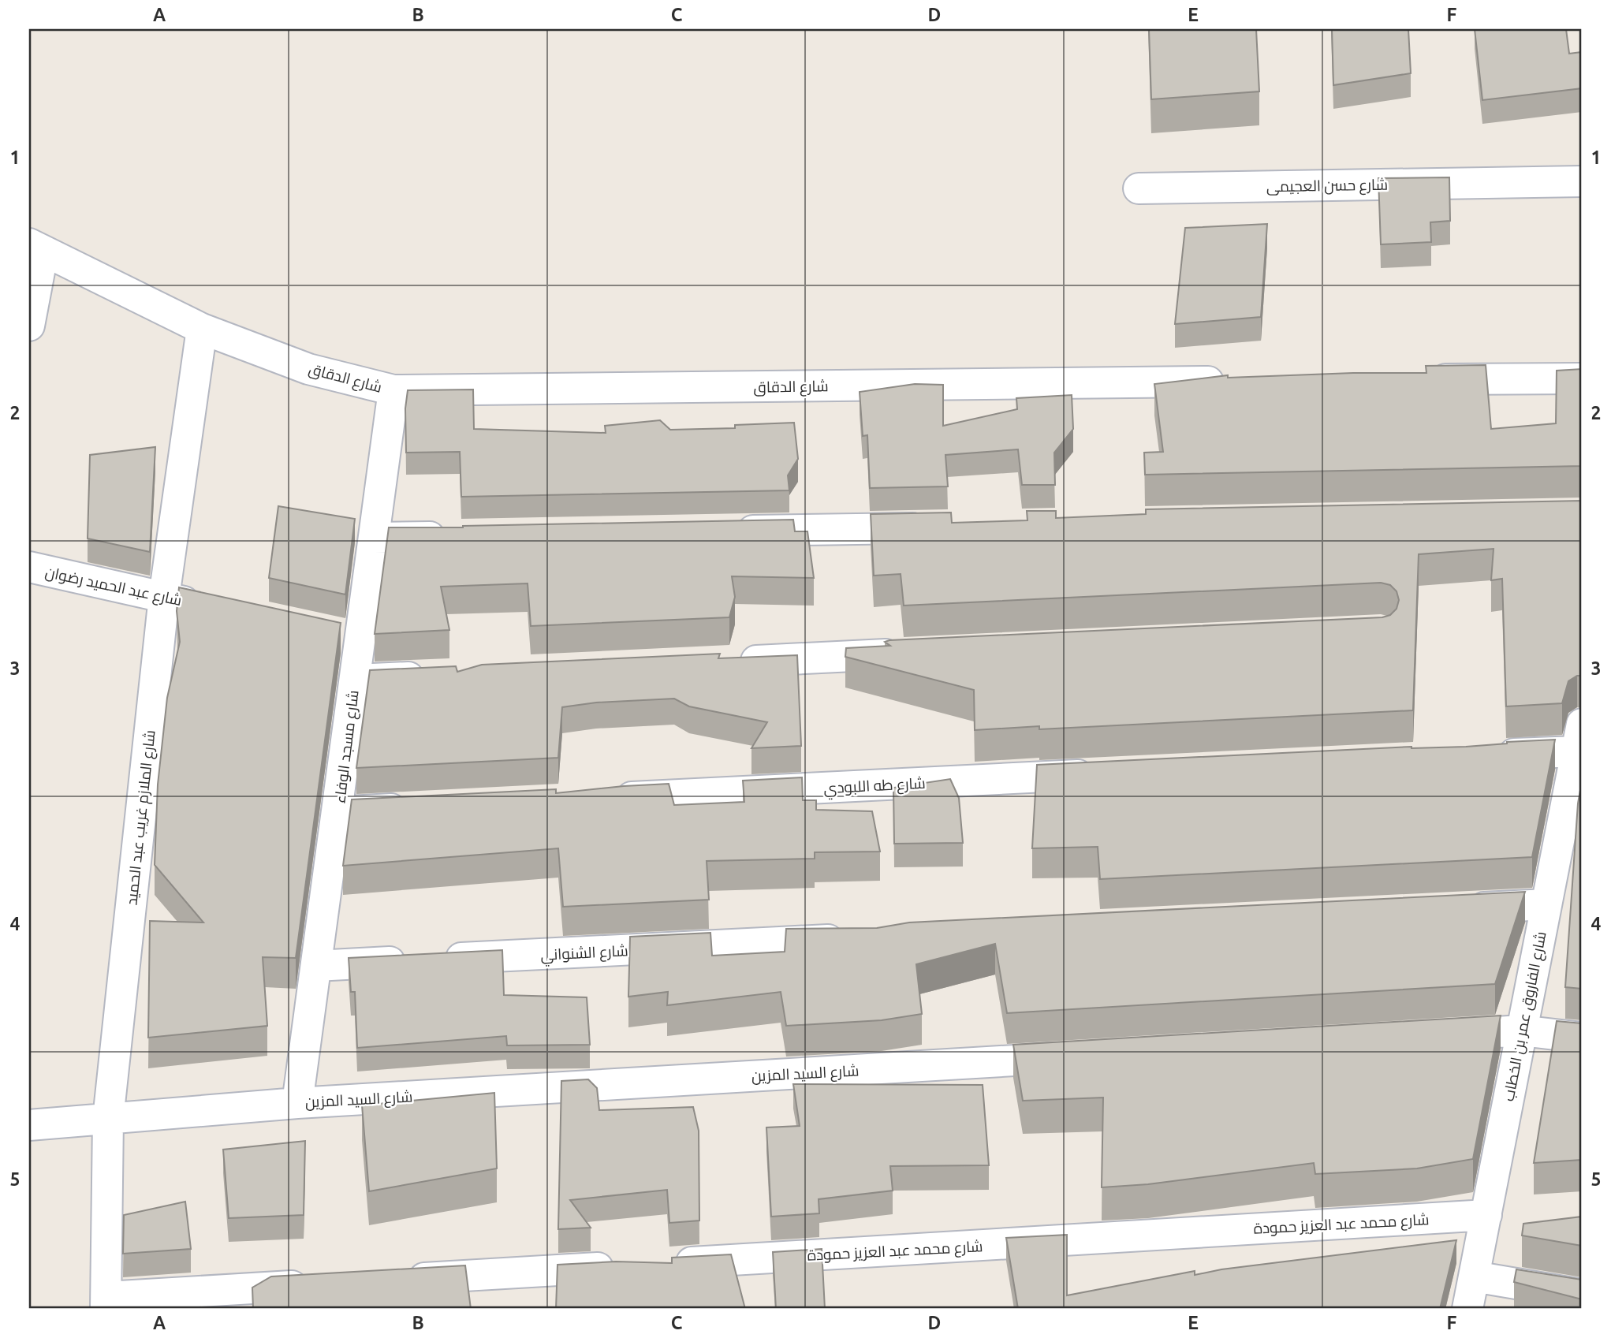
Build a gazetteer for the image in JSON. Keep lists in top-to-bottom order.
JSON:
{
  "streets": {
    "street": [
      "شارع حسن العجيمى",
      "شارع الدقاق",
      "شارع عبد الحميد رضوان",
      "شارع مسجد الوفاء",
      "شارع طه اللبودي",
      "شارع الملازم غريب عبد الحميد",
      "شارع الشنواني",
      "شارع الفاروق عمر بن الخطاب",
      "شارع السيد المزين",
      "شارع محمد عبد العزيز حمودة"
    ]
  },
  "crossings": [
    ["شارع الدقاق", "شارع مسجد الوفاء"],
    ["شارع الدقاق", "شارع الملازم غريب عبد الحميد"],
    ["شارع عبد الحميد رضوان", "شارع الملازم غريب عبد الحميد"],
    ["شارع مسجد الوفاء", "شارع الشنواني"],
    ["شارع مسجد الوفاء", "شارع السيد المزين"],
    ["شارع الملازم غريب عبد الحميد", "شارع السيد المزين"],
    ["شارع الفاروق عمر بن الخطاب", "شارع محمد عبد العزيز حمودة"]
  ],
  "grid": {
    "columns": [
      "A",
      "B",
      "C",
      "D",
      "E",
      "F"
    ],
    "rows": [
      "1",
      "2",
      "3",
      "4",
      "5"
    ]
  }
}
